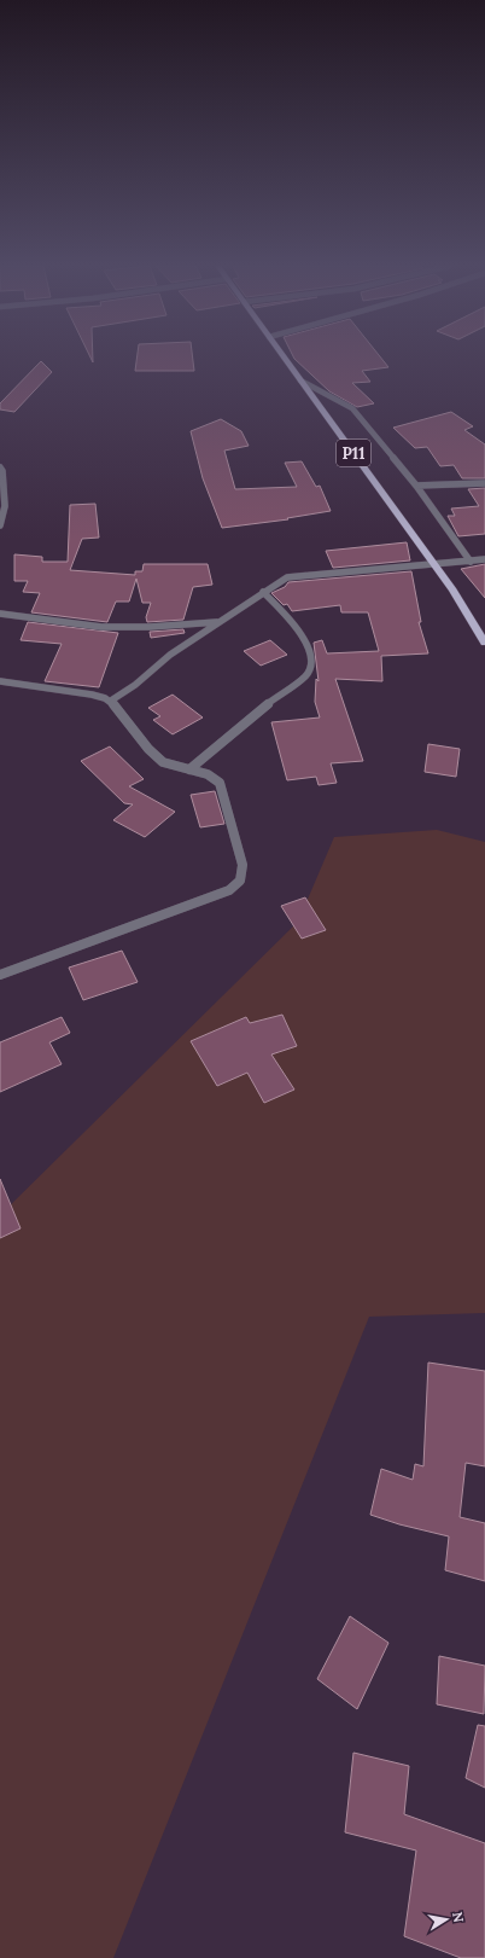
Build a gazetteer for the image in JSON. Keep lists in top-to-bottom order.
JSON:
{
  "streets": {
    "main road": ["P11"]
  },
  "north": "right"
}
